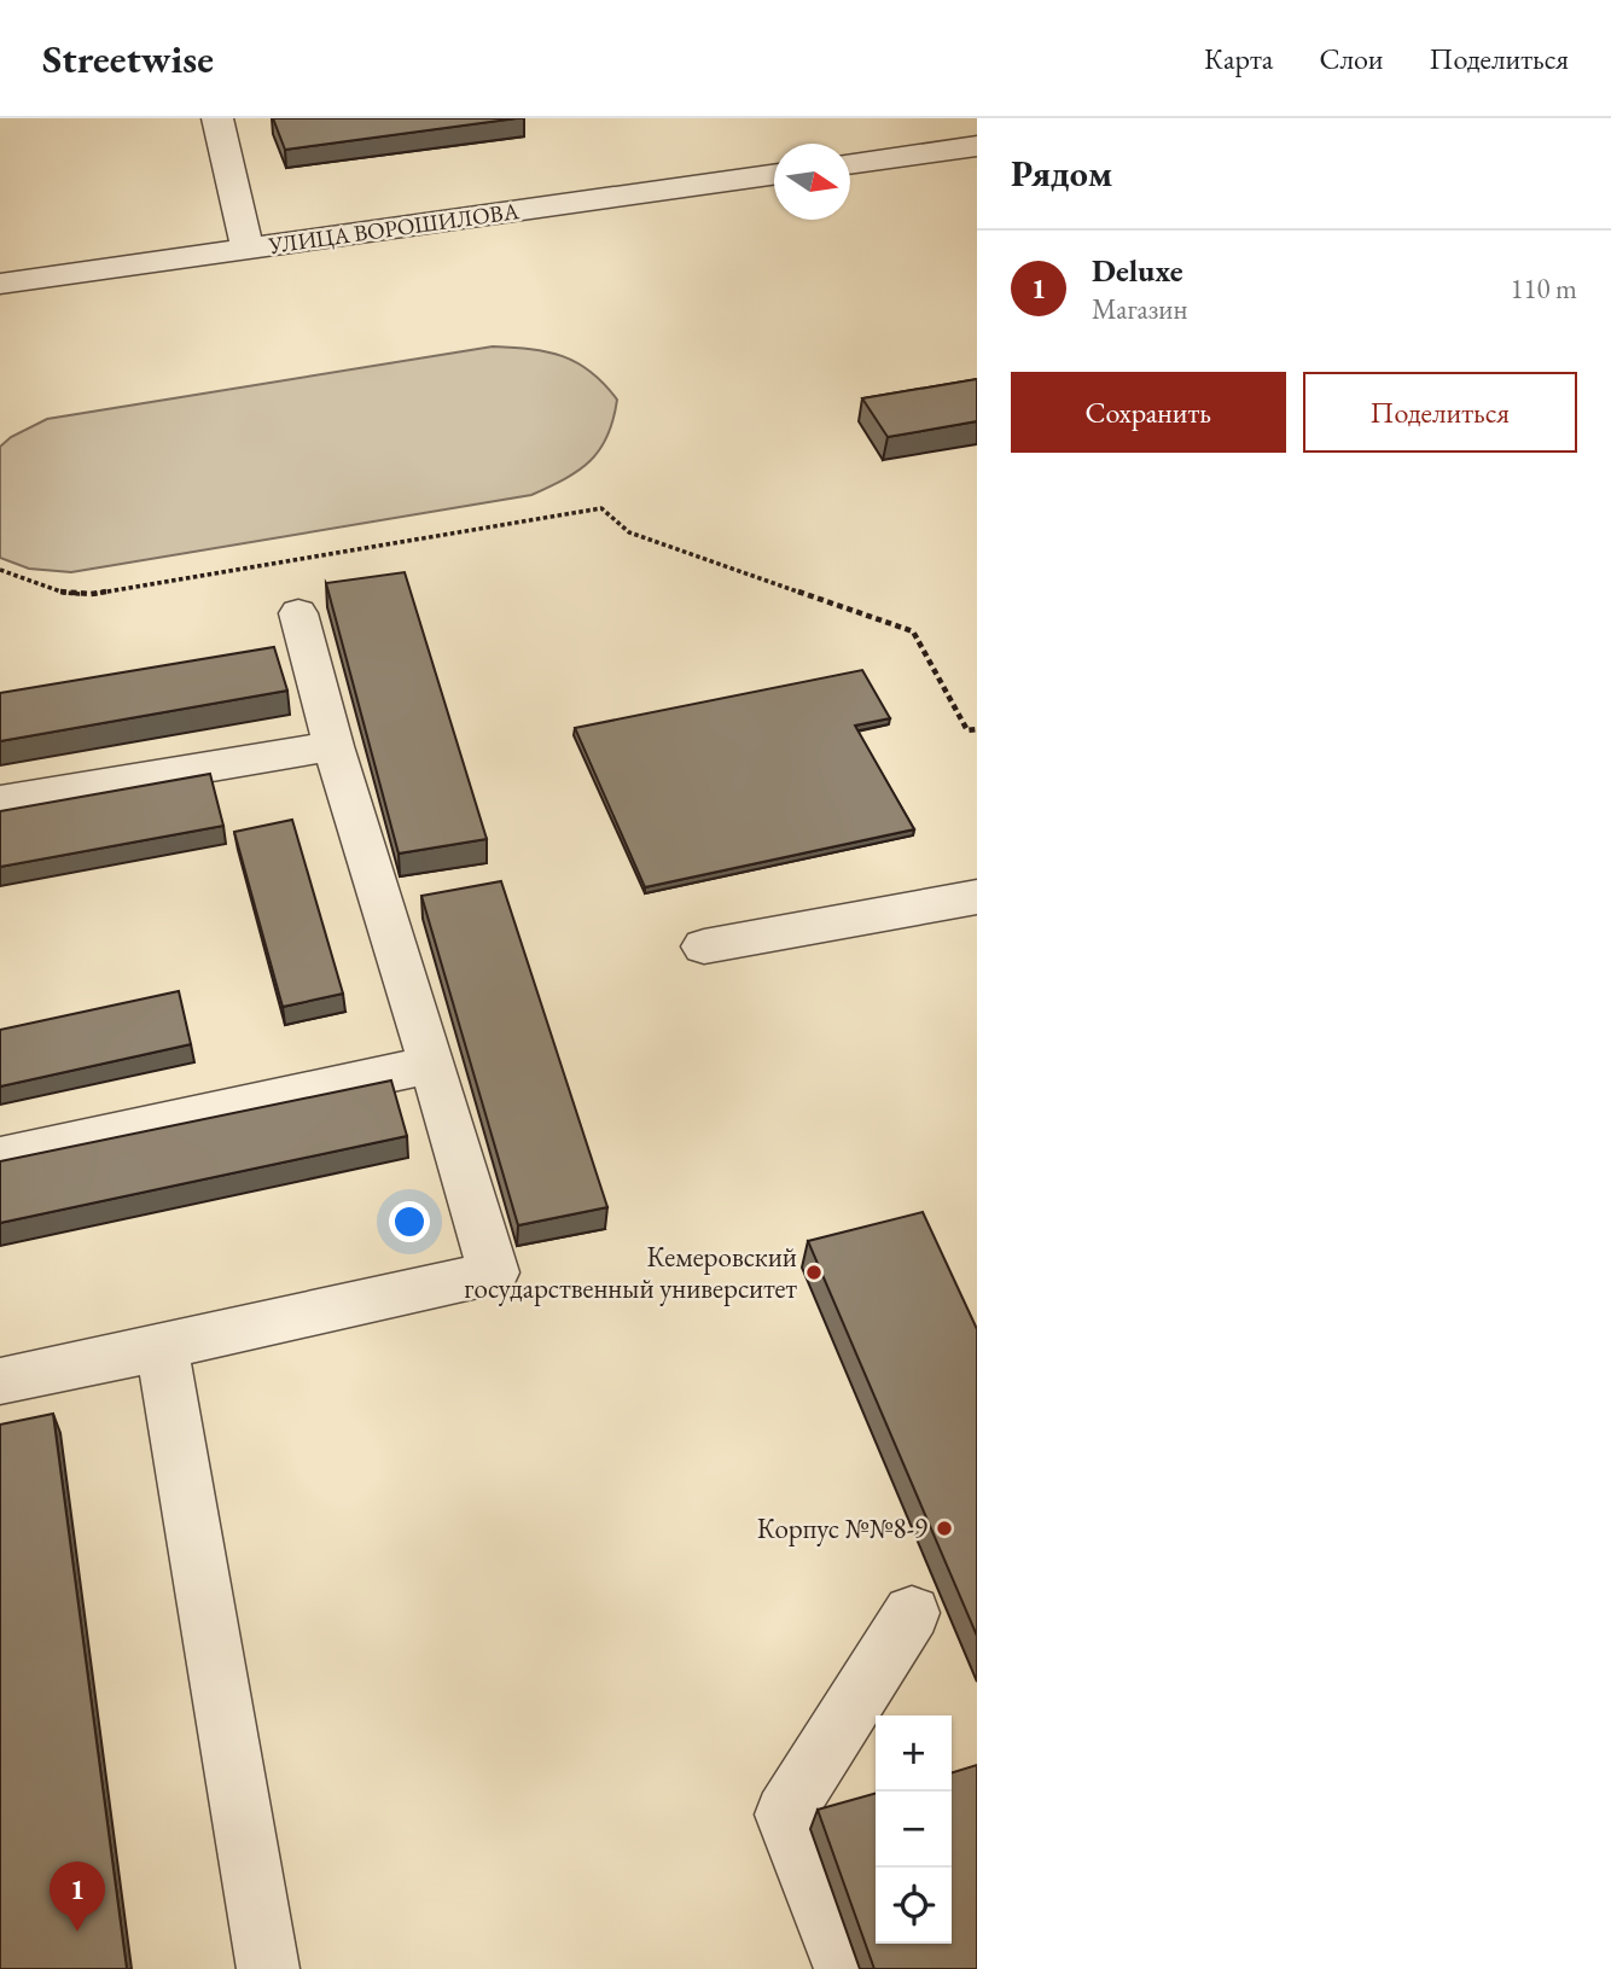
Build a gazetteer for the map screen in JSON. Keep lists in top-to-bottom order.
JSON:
{
  "streets": {
    "street": ["УЛИЦА ВОРОШИЛОВА"]
  },
  "places": ["Кемеровский государственный университет", "Корпус №№8-9"],
  "north": "right",
  "page": {
    "header": "Streetwise",
    "nav": ["Карта", "Слои", "Поделиться"],
    "heading": "Рядом",
    "list": [
      {
        "mark": "1",
        "name": "Deluxe",
        "note": "Магазин",
        "value": "110 m"
      }
    ],
    "buttons": ["Сохранить", "Поделиться"],
    "map_buttons": ["+", "−"],
    "pins": "1"
  }
}
